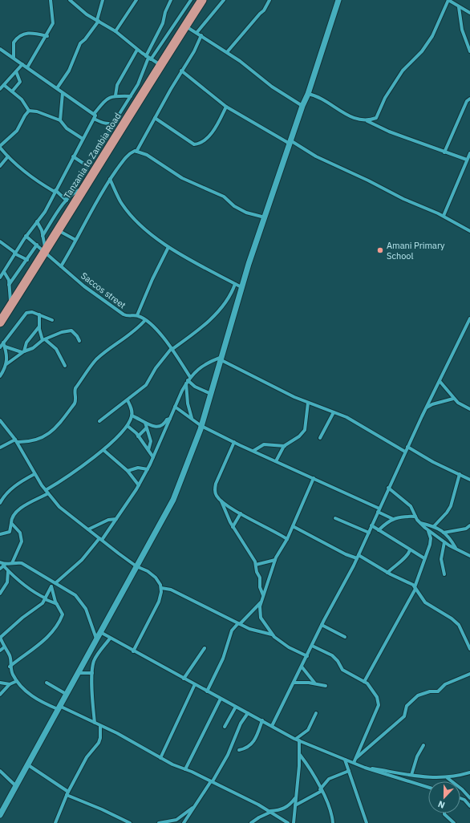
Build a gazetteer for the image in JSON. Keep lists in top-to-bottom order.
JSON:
{
  "streets": {
    "highway": ["Tanzania to Zambia Road"],
    "street": ["Saccos street"]
  },
  "crossings": [
    ["Tanzania to Zambia Road", "Saccos street"]
  ],
  "places": ["Amani Primary School"],
  "north": "bottom"
}
